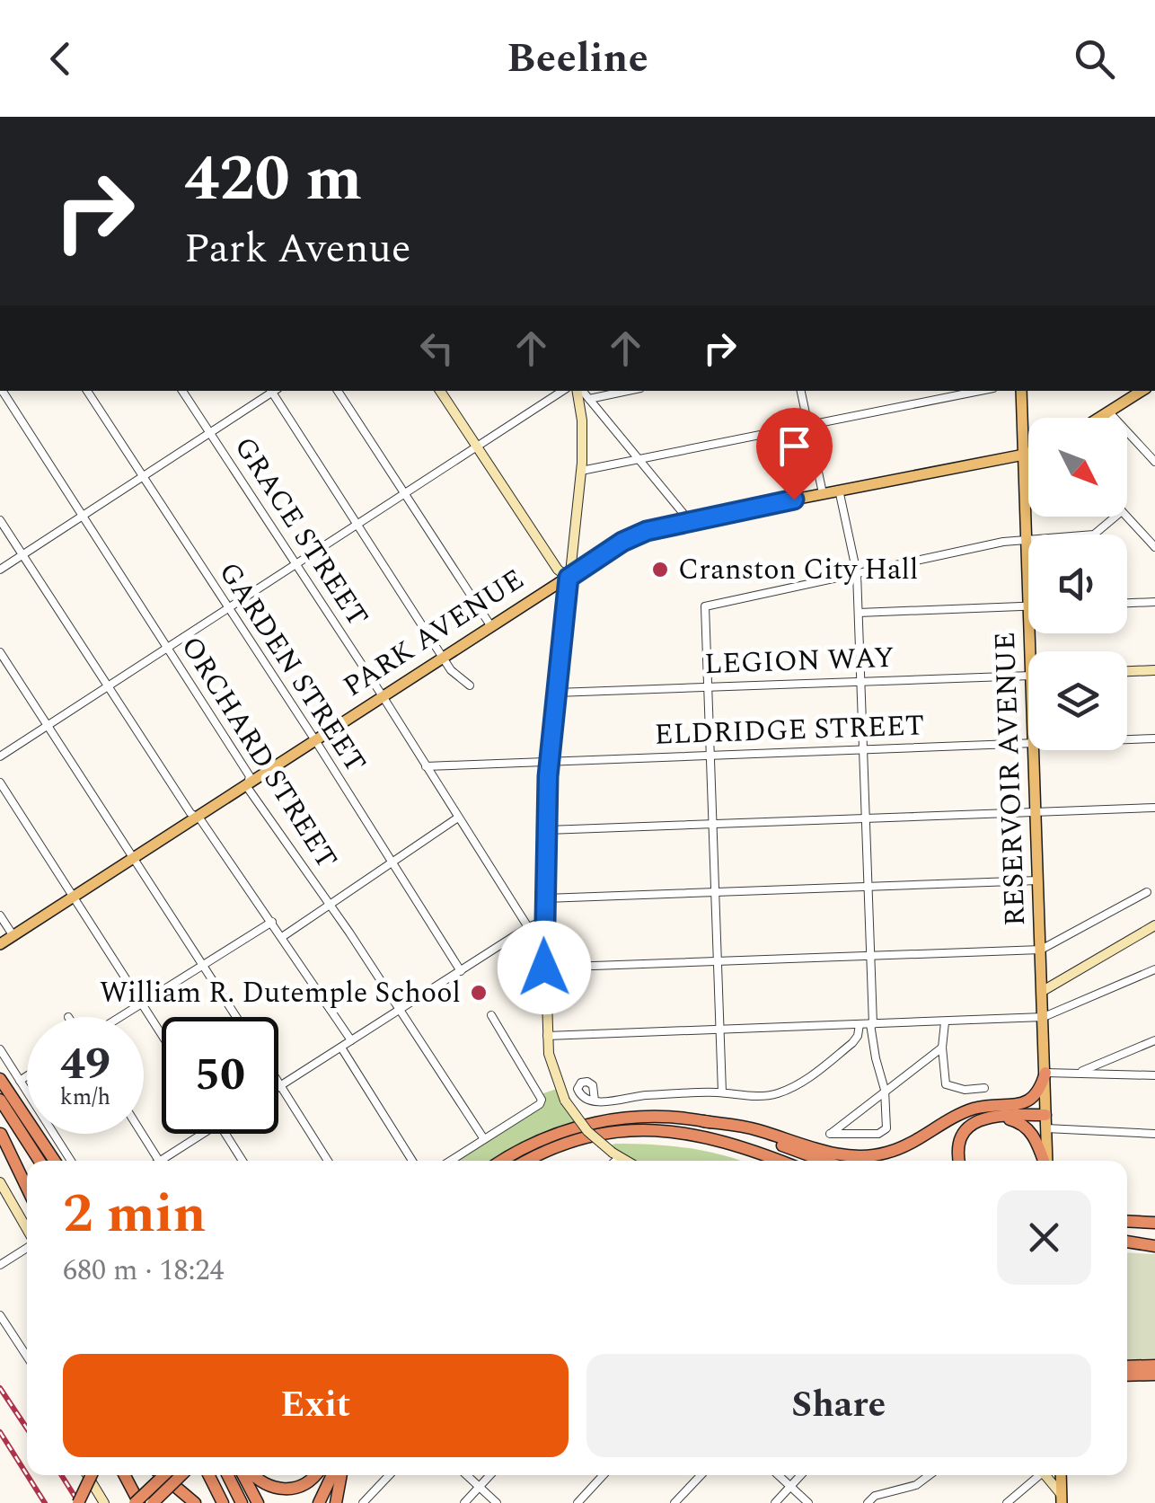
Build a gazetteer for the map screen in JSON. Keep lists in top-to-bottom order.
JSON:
{
  "streets": {
    "main road": ["PARK AVENUE", "RESERVOIR AVENUE"],
    "street": [
      "GRACE STREET",
      "LEGION WAY",
      "GARDEN STREET",
      "ELDRIDGE STREET",
      "ORCHARD STREET"
    ]
  },
  "crossings": [
    ["GRACE STREET", "PARK AVENUE"],
    ["GRACE STREET", "ELDRIDGE STREET"],
    ["PARK AVENUE", "GARDEN STREET"],
    ["PARK AVENUE", "ORCHARD STREET"],
    ["PARK AVENUE", "RESERVOIR AVENUE"]
  ],
  "places": ["Cranston City Hall", "William R. Dutemple School"],
  "north": "bottom right",
  "page": {
    "header": "Beeline",
    "turn": ["420 m", "Park Avenue"],
    "speed": "49 km/h",
    "limit": "50",
    "heading": ["2 min", "680 m · 18:24"],
    "buttons": ["Exit", "Share"]
  }
}
